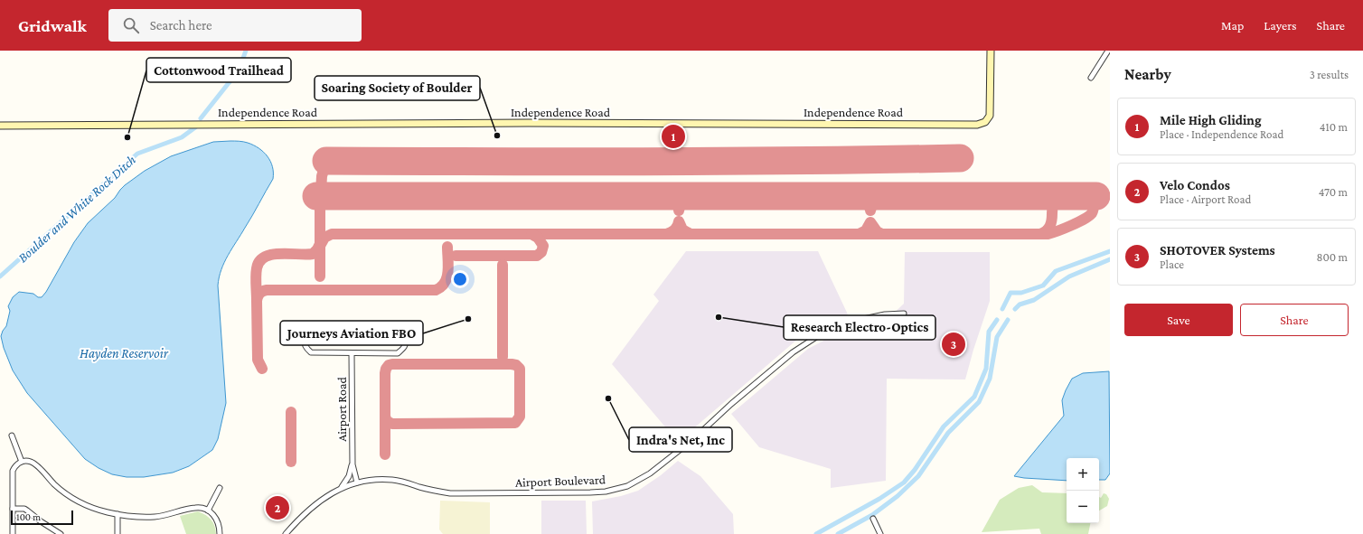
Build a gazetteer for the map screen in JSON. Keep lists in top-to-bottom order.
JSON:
{
  "streets": {
    "street": ["Independence Road", "Airport Road", "Airport Boulevard"]
  },
  "crossings": [
    ["Airport Road", "Airport Boulevard"]
  ],
  "water": ["Boulder and White Rock Ditch", "Hayden Reservoir"],
  "places": [
    "Soaring Society of Boulder",
    "Cottonwood Trailhead",
    "Research Electro-Optics",
    "Journeys Aviation FBO",
    "Indra's Net, Inc"
  ],
  "scale_bar": "100 m",
  "page": {
    "header": "Gridwalk",
    "search": "Search here",
    "nav": ["Map", "Layers", "Share"],
    "heading": ["Nearby", "3 results"],
    "list": [
      {
        "mark": "1",
        "name": "Mile High Gliding",
        "note": "Place · Independence Road",
        "value": "410 m"
      },
      {
        "mark": "2",
        "name": "Velo Condos",
        "note": "Place · Airport Road",
        "value": "470 m"
      },
      {
        "mark": "3",
        "name": "SHOTOVER Systems",
        "note": "Place",
        "value": "800 m"
      }
    ],
    "pins": ["1", "3", "2"],
    "buttons": ["Save", "Share"],
    "map_buttons": ["+", "−"],
    "scale": "100 m"
  }
}
